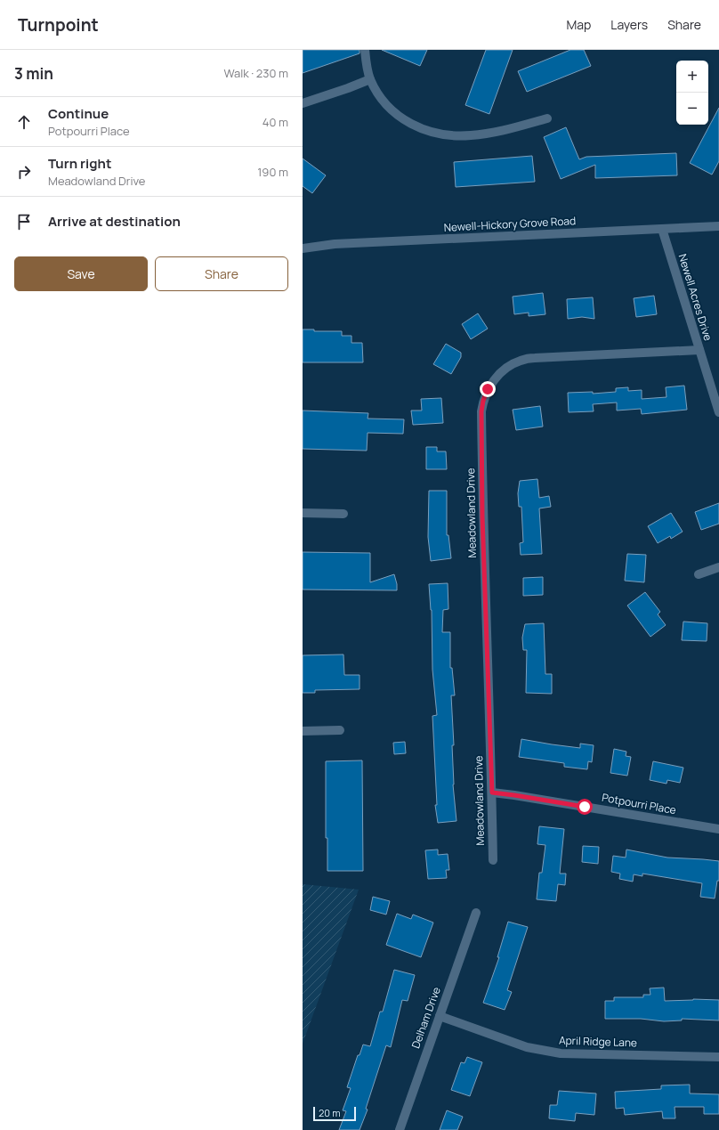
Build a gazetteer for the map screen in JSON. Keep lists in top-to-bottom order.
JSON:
{
  "streets": {
    "street": [
      "Newell-Hickory Grove Road",
      "Newell Acres Drive",
      "Meadowland Drive",
      "Potpourri Place",
      "Delham Drive",
      "April Ridge Lane"
    ]
  },
  "crossings": [
    ["Newell-Hickory Grove Road", "Newell Acres Drive"],
    ["Newell Acres Drive", "Meadowland Drive"],
    ["Meadowland Drive", "Potpourri Place"],
    ["Delham Drive", "April Ridge Lane"]
  ],
  "scale_bar": "20 m",
  "page": {
    "header": "Turnpoint",
    "nav": ["Map", "Layers", "Share"],
    "heading": ["3 min", "Walk · 230 m"],
    "map_buttons": ["+", "−"],
    "list": [
      ["Continue", "Potpourri Place", "40 m"],
      ["Turn right", "Meadowland Drive", "190 m"],
      "Arrive at destination"
    ],
    "buttons": ["Save", "Share"],
    "scale": "20 m"
  }
}
